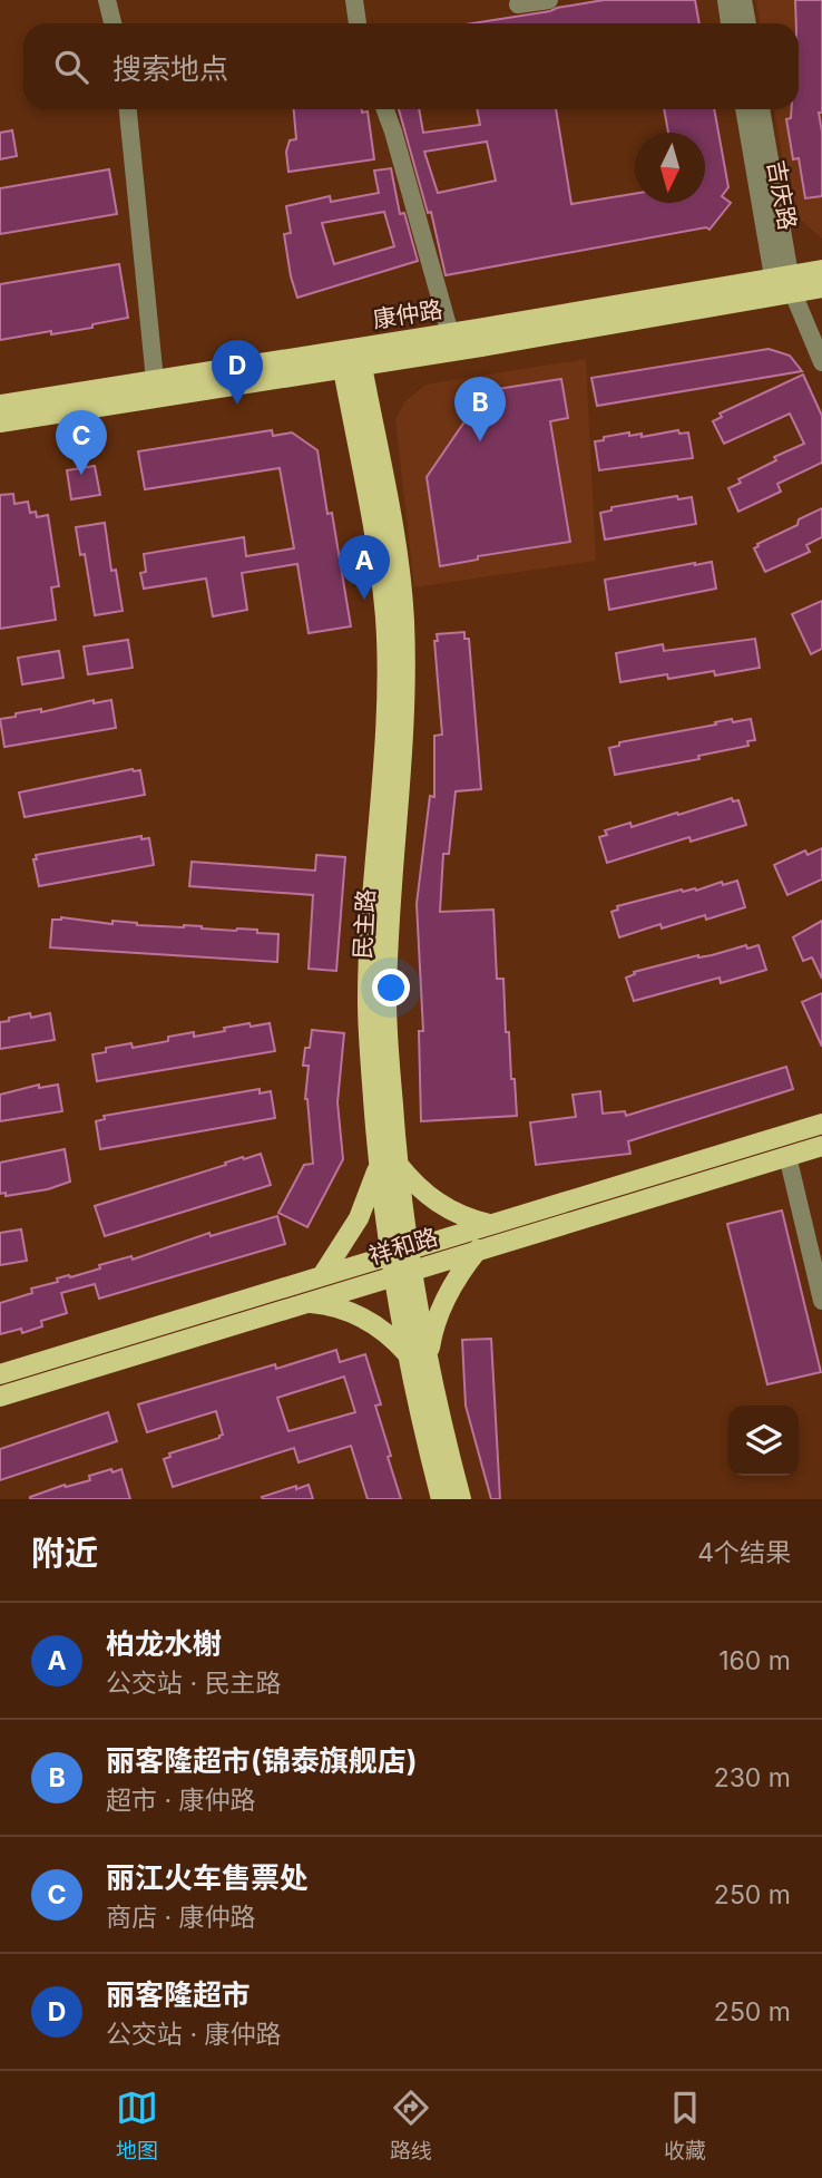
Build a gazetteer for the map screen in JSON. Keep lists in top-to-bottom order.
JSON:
{
  "streets": {
    "main road": ["康仲路", "民主路", "祥和路"],
    "street": ["吉庆路"]
  },
  "crossings": [
    ["吉庆路", "康仲路"],
    ["康仲路", "民主路"],
    ["民主路", "祥和路"]
  ],
  "north": "bottom",
  "page": {
    "search": "搜索地点",
    "pins": [
      "D",
      "B",
      "C",
      "A"
    ],
    "heading": ["附近", "4个结果"],
    "list": [
      {
        "mark": "A",
        "name": "柏龙水榭",
        "note": "公交站 · 民主路",
        "value": "160 m"
      },
      {
        "mark": "B",
        "name": "丽客隆超市(锦泰旗舰店)",
        "note": "超市 · 康仲路",
        "value": "230 m"
      },
      {
        "mark": "C",
        "name": "丽江火车售票处",
        "note": "商店 · 康仲路",
        "value": "250 m"
      },
      {
        "mark": "D",
        "name": "丽客隆超市",
        "note": "公交站 · 康仲路",
        "value": "250 m"
      }
    ],
    "nav": ["地图", "路线", "收藏"]
  }
}
